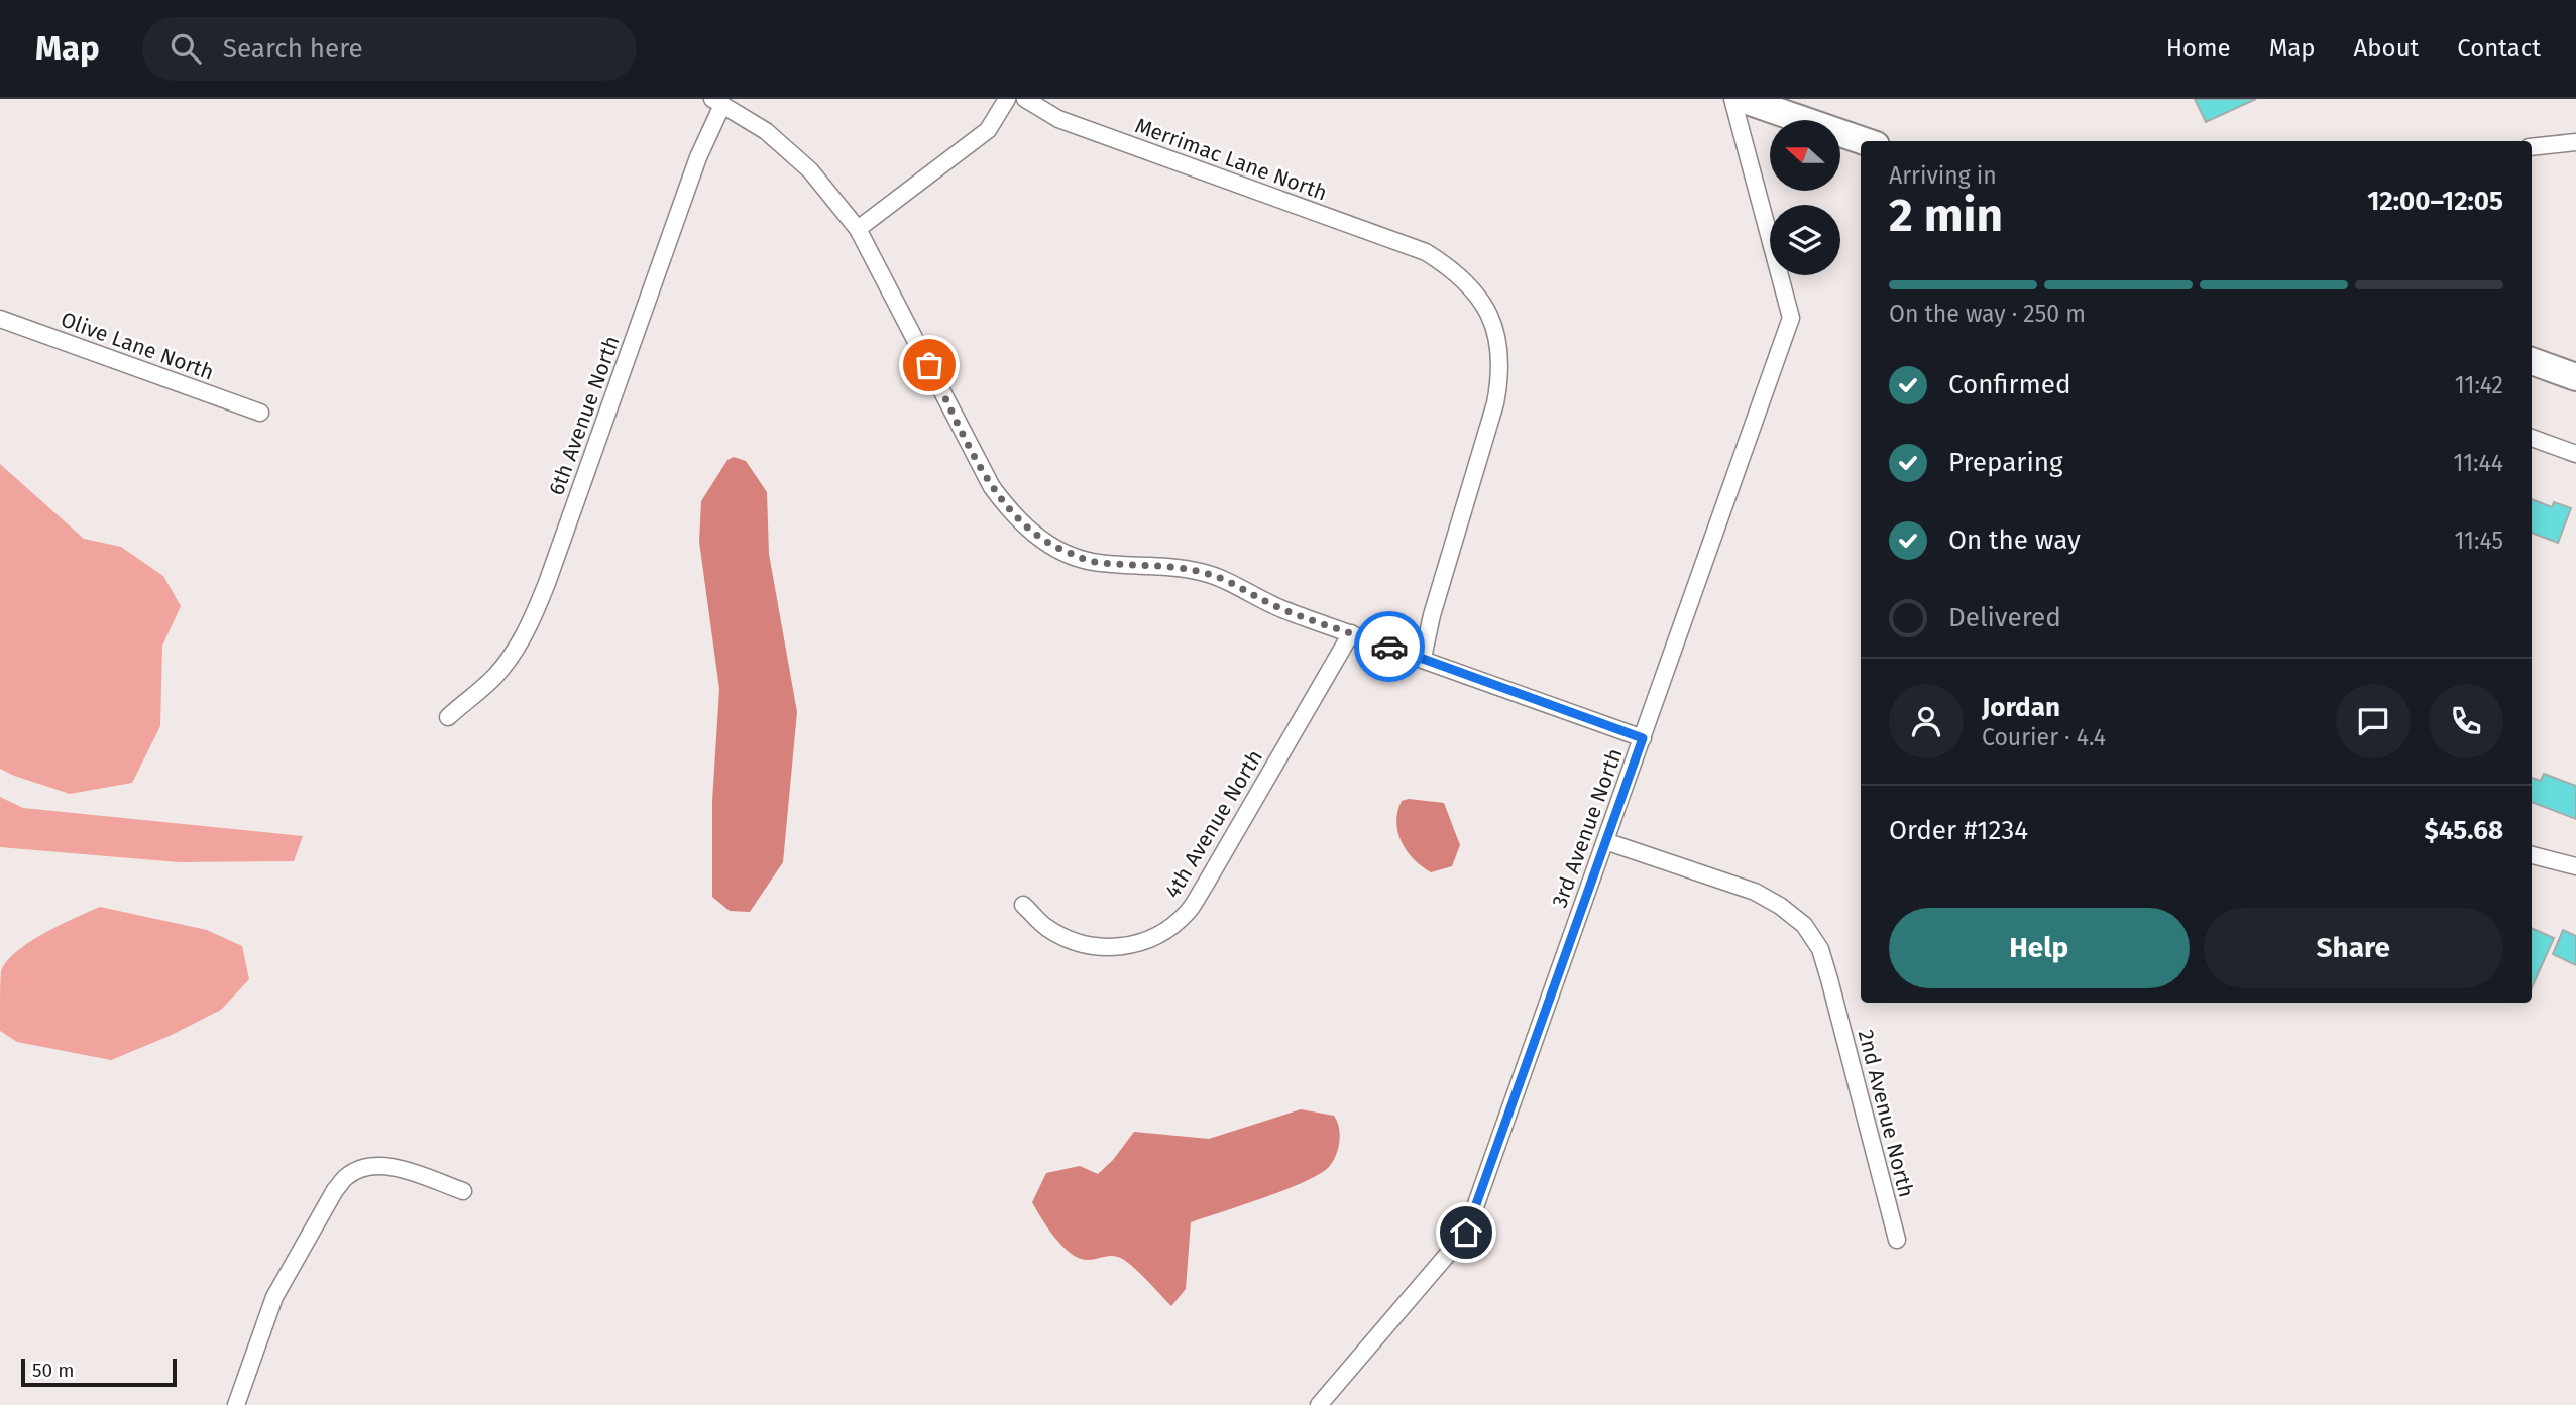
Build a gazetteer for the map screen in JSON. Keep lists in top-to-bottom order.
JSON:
{
  "streets": {
    "street": [
      "Merrimac Lane North",
      "Olive Lane North",
      "6th Avenue North",
      "4th Avenue North",
      "3rd Avenue North",
      "2nd Avenue North"
    ]
  },
  "crossings": [
    ["3rd Avenue North", "2nd Avenue North"]
  ],
  "scale_bar": "50 m",
  "north": "left",
  "page": {
    "header": "Map",
    "search": "Search here",
    "nav": [
      "Home",
      "Map",
      "About",
      "Contact"
    ],
    "heading": ["2 min", "Arriving in", "12:00–12:05"],
    "panel": [
      "Jordan",
      "Courier · 4.4",
      "Order #1234",
      "$45.68"
    ],
    "bar": "On the way · 250 m",
    "list": [
      ["Confirmed", "11:42"],
      ["Preparing", "11:44"],
      ["On the way", "11:45"],
      "Delivered"
    ],
    "buttons": ["Help", "Share"],
    "scale": "50 m"
  }
}
